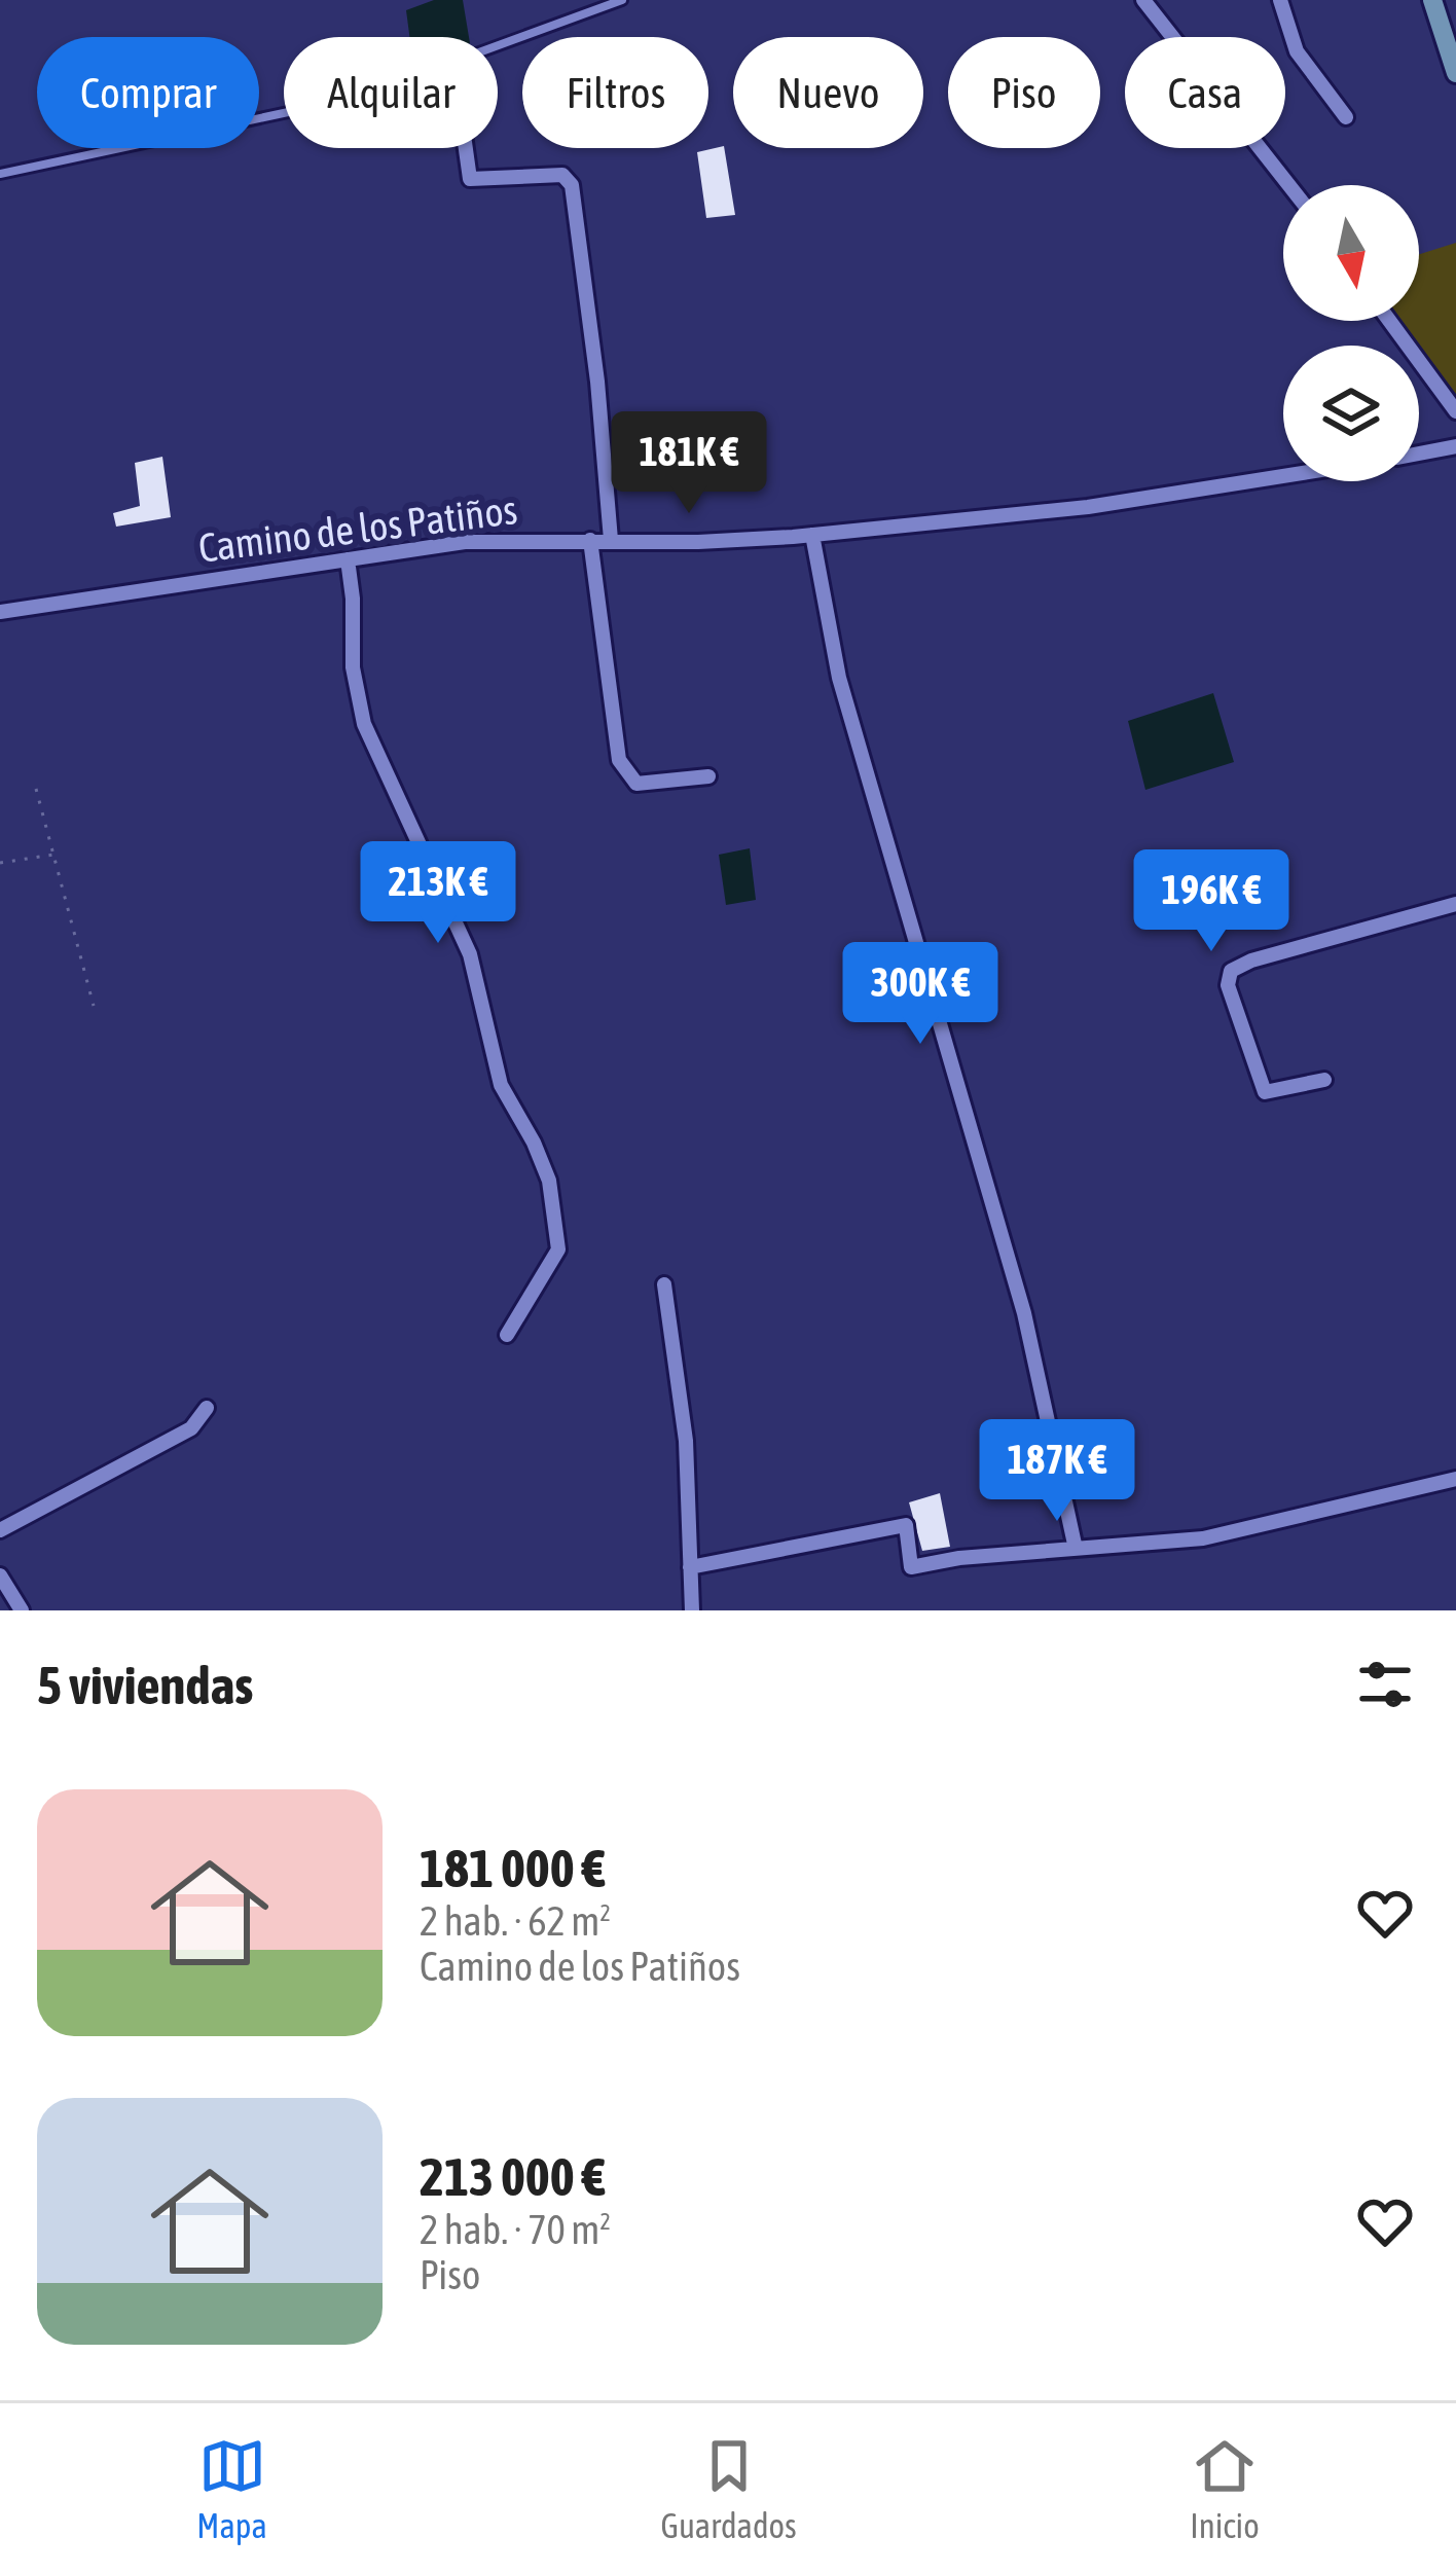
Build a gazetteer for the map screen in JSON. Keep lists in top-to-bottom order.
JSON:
{
  "streets": {
    "street": ["Camino de los Patiños"]
  },
  "north": "bottom",
  "page": {
    "chip": [
      "Comprar",
      "Alquilar",
      "Filtros",
      "Nuevo",
      "Piso",
      "Casa"
    ],
    "price": [
      "181K €",
      "213K €",
      "196K €",
      "300K €",
      "187K €"
    ],
    "heading": "5 viviendas",
    "list": [
      {
        "name": "181 000 €",
        "note": "2 hab. · 62 m² · Camino de los Patiños"
      },
      {
        "name": "213 000 €",
        "note": "2 hab. · 70 m² · Piso"
      }
    ],
    "tabs": ["Mapa", "Guardados", "Inicio"]
  }
}
